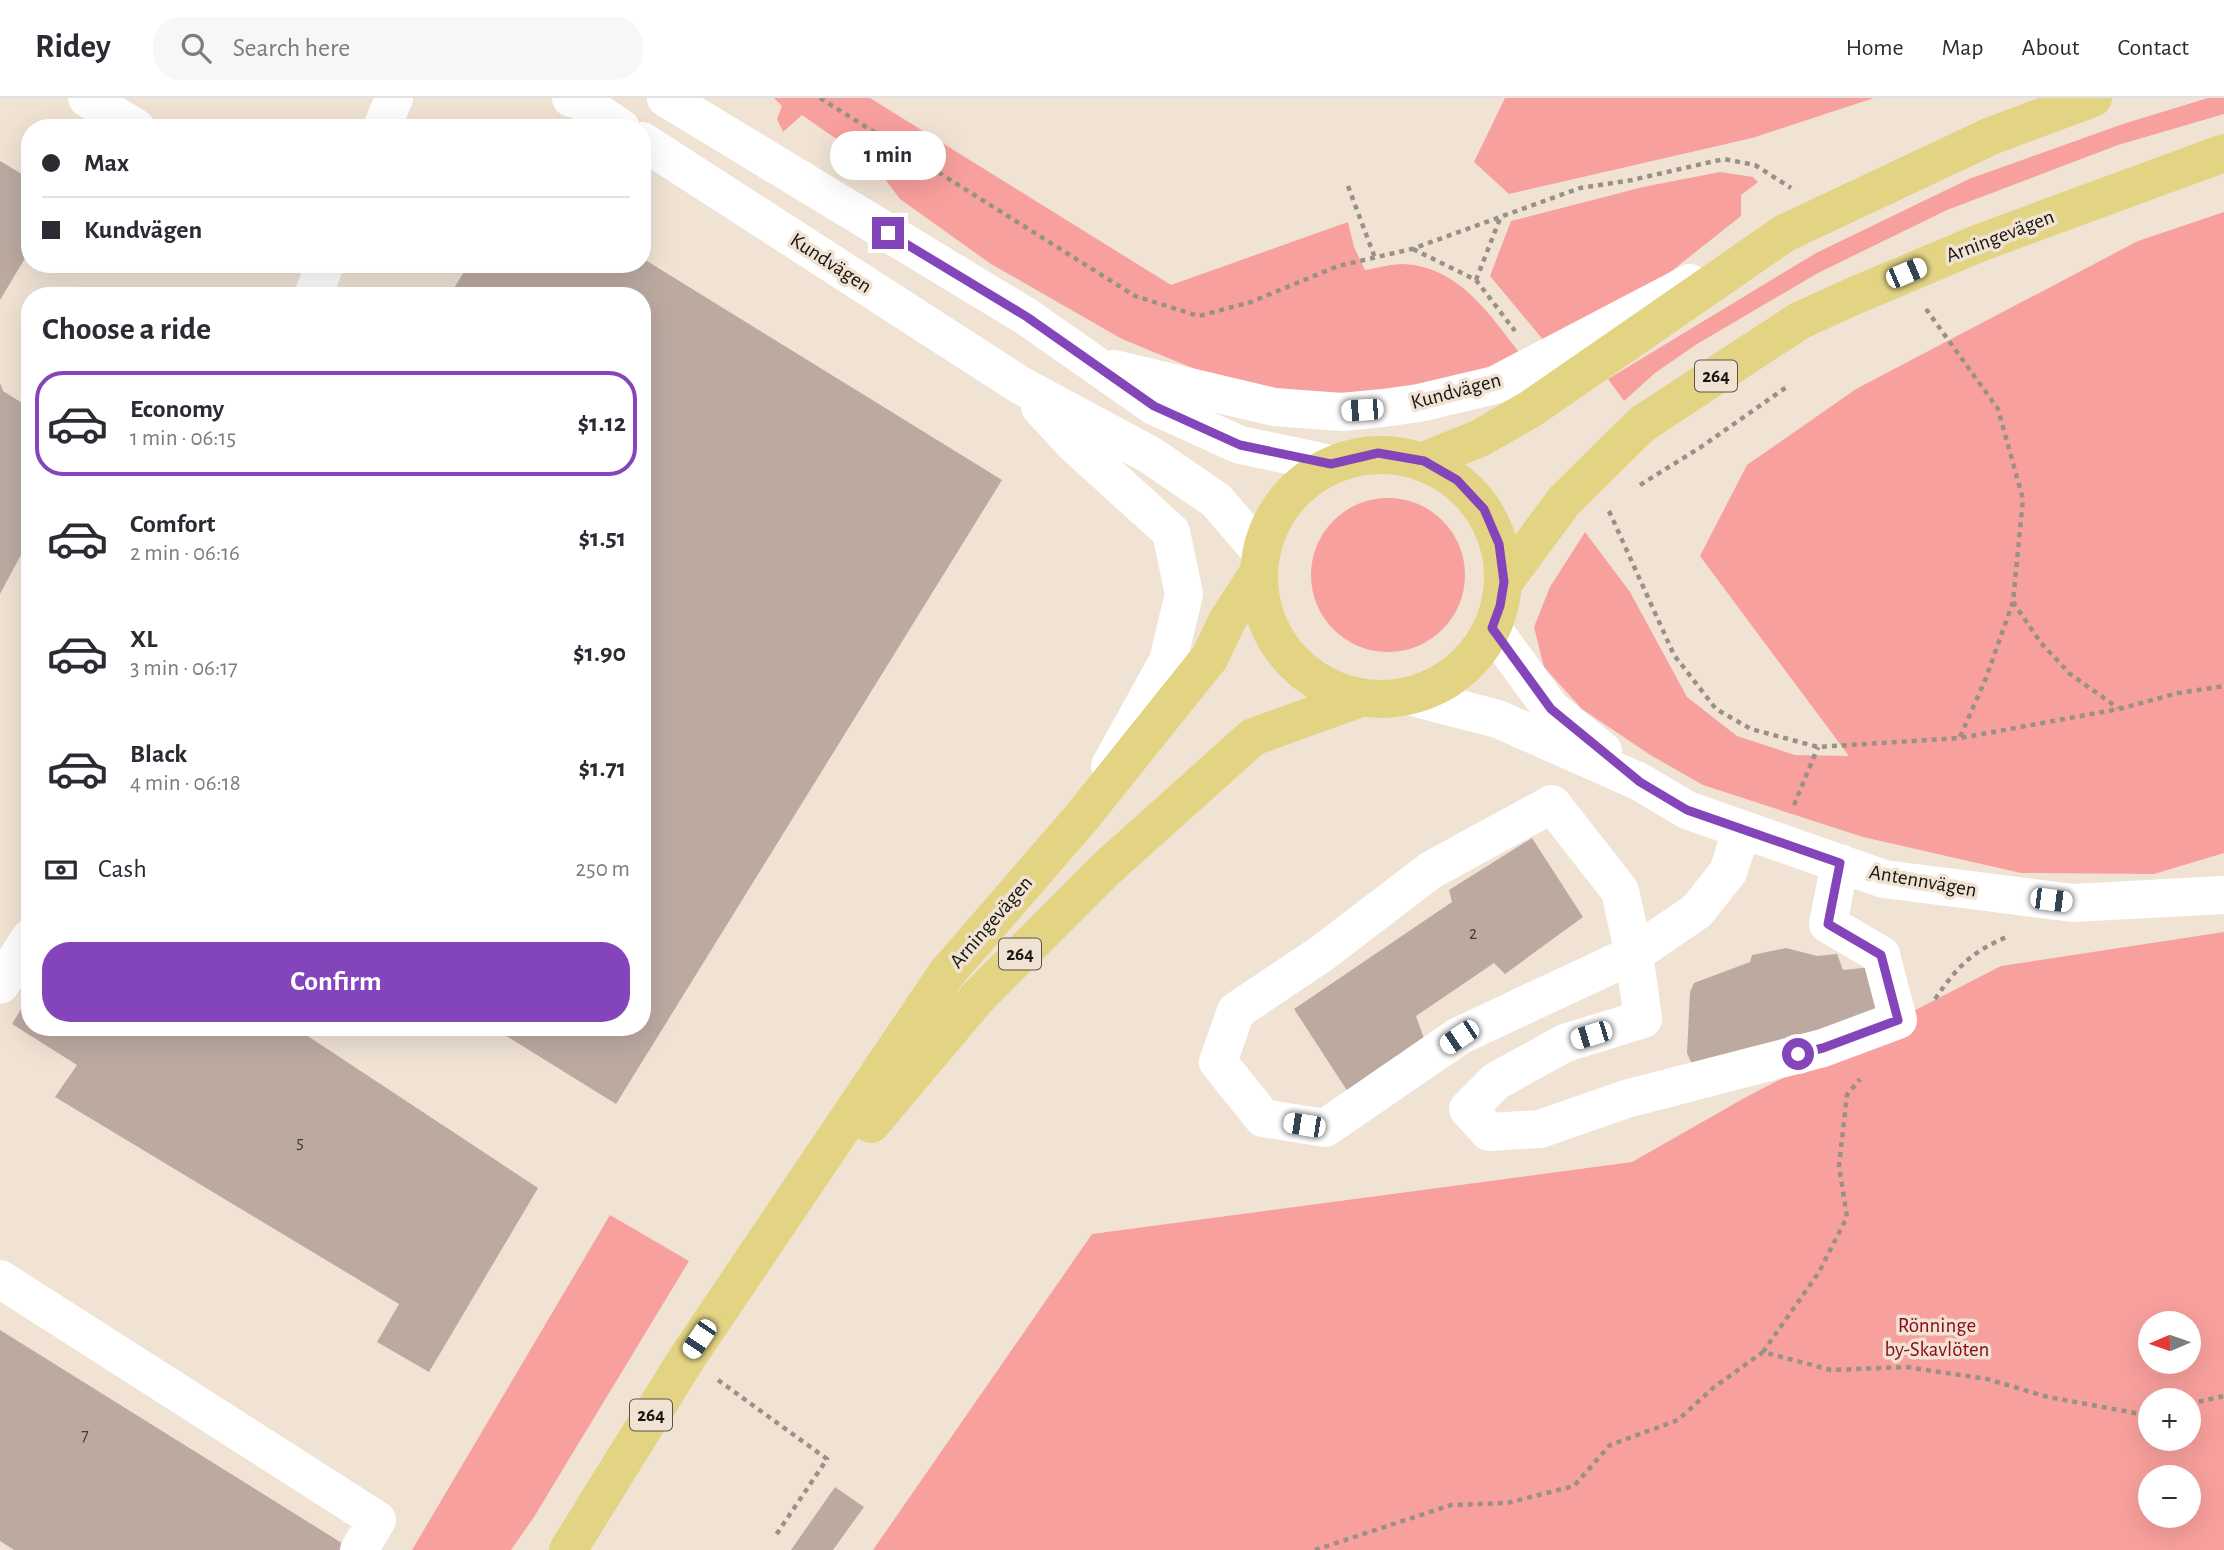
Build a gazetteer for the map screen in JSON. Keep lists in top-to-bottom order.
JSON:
{
  "streets": {
    "main road": ["Arningevägen", "264"],
    "street": ["Kundvägen", "Antennvägen"]
  },
  "crossings": [
    ["Arningevägen", "Kundvägen"],
    ["Arningevägen", "264"],
    ["Arningevägen", "Antennvägen"],
    ["Kundvägen", "264"],
    ["Kundvägen", "Antennvägen"],
    ["264", "Antennvägen"]
  ],
  "parks": ["Rönninge by-Skavlöten"],
  "house_numbers": ["2", "5", "7"],
  "north": "left",
  "page": {
    "header": "Ridey",
    "search": "Search here",
    "nav": [
      "Home",
      "Map",
      "About",
      "Contact"
    ],
    "banner": ["Max", "Kundvägen"],
    "bubble": "1 min",
    "heading": "Choose a ride",
    "list": [
      {
        "name": "Economy",
        "note": "1 min · 06:15",
        "value": "$1.12"
      },
      {
        "name": "Comfort",
        "note": "2 min · 06:16",
        "value": "$1.51"
      },
      {
        "name": "XL",
        "note": "3 min · 06:17",
        "value": "$1.90"
      },
      {
        "name": "Black",
        "note": "4 min · 06:18",
        "value": "$1.71"
      }
    ],
    "pay": ["Cash", "250 m"],
    "buttons": "Confirm",
    "map_buttons": ["+", "−"]
  }
}
